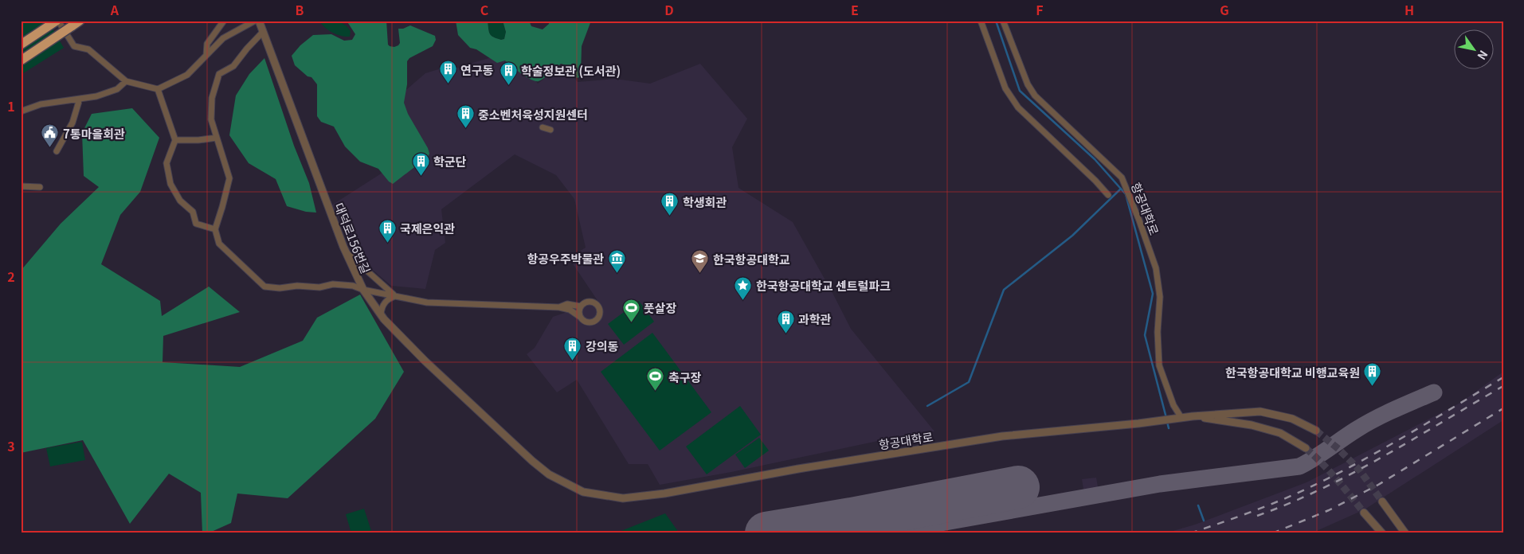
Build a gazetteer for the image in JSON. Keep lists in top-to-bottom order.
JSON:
{
  "streets": {
    "street": ["항공대학로", "대덕로156번길"]
  },
  "crossings": [
    ["항공대학로", "대덕로156번길"]
  ],
  "places": {
    "building": [
      "연구동",
      "학술정보관 (도서관)",
      "중소벤처육성지원센터",
      "학군단",
      "학생회관",
      "국제은익관",
      "과학관",
      "강의동",
      "한국항공대학교 비행교육원"
    ],
    "public building": ["7통마을회관"],
    "museum": ["항공우주박물관"],
    "school or university": ["한국항공대학교"],
    "place": ["한국항공대학교 센트럴파크"],
    "sports": ["풋살장", "축구장"]
  },
  "north": "bottom right",
  "grid": {
    "columns": [
      "A",
      "B",
      "C",
      "D",
      "E",
      "F",
      "G",
      "H"
    ],
    "rows": ["1", "2", "3"]
  }
}
